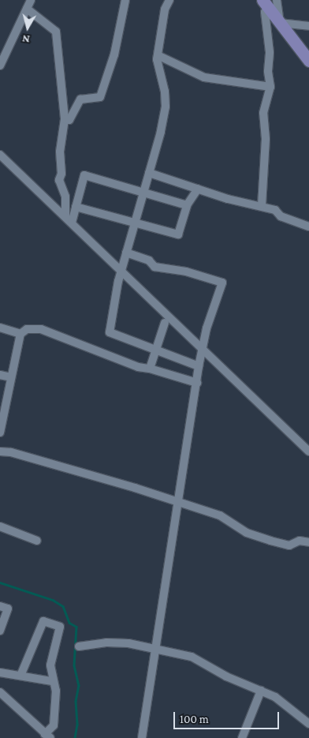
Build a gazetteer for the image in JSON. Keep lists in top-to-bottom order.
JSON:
{
  "scale_bar": "100 m",
  "north": "bottom"
}
